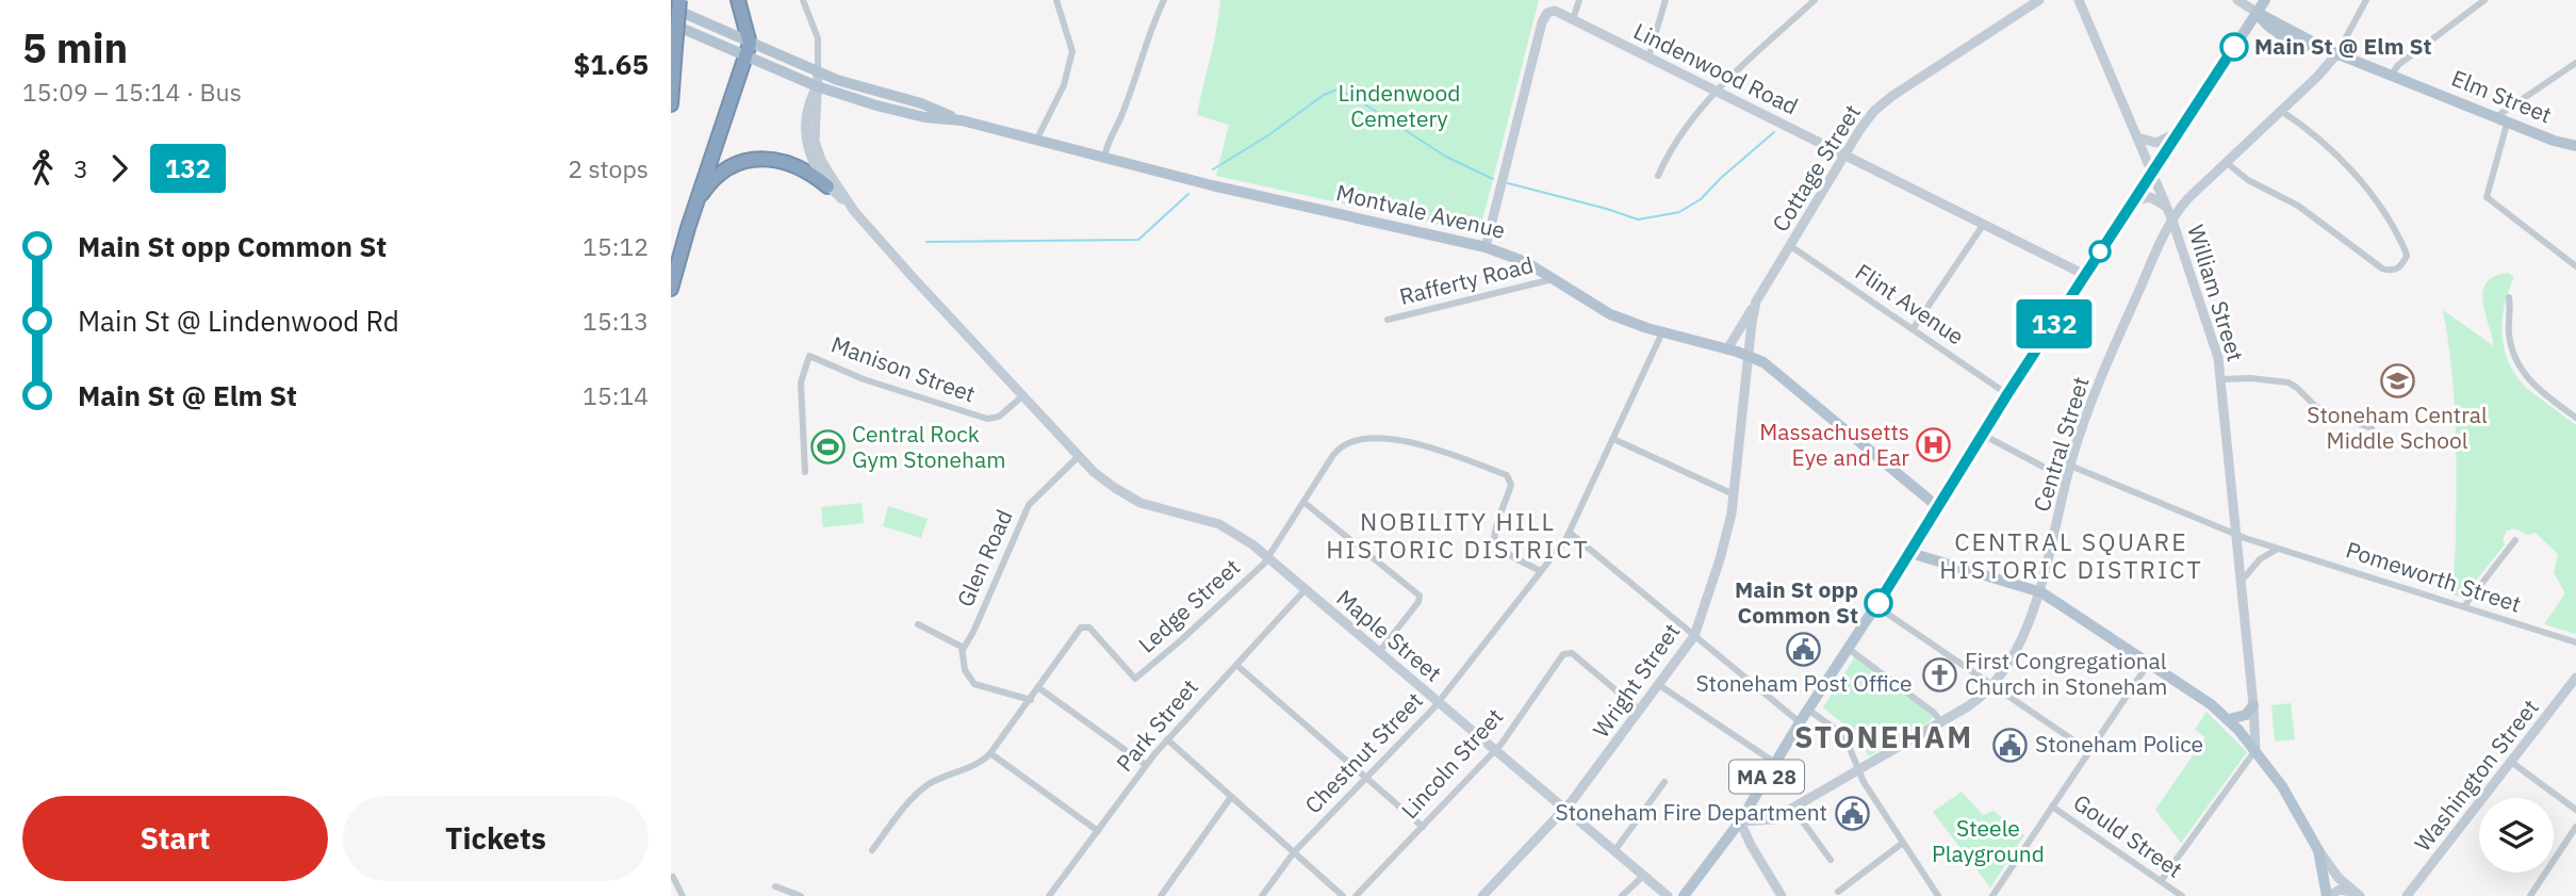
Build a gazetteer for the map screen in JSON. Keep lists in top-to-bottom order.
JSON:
{
  "streets": {
    "main road": ["Elm Street", "Montvale Avenue", "MA 28"],
    "street": [
      "Lindenwood Road",
      "Cottage Street",
      "Rafferty Road",
      "William Street",
      "Flint Avenue",
      "Manison Street",
      "Central Street",
      "Glen Road",
      "Pomeworth Street",
      "Ledge Street",
      "Maple Street",
      "Wright Street",
      "Park Street",
      "Chestnut Street",
      "Lincoln Street",
      "Washington Street",
      "Gould Street"
    ]
  },
  "crossings": [
    ["Lindenwood Road", "Cottage Street"],
    ["Lindenwood Road", "Montvale Avenue"],
    ["Lindenwood Road", "MA 28"],
    ["Elm Street", "Central Street"],
    ["Elm Street", "MA 28"],
    ["Cottage Street", "Montvale Avenue"],
    ["Cottage Street", "Flint Avenue"],
    ["Cottage Street", "Wright Street"],
    ["Montvale Avenue", "Rafferty Road"],
    ["Montvale Avenue", "Maple Street"],
    ["Montvale Avenue", "Wright Street"],
    ["Montvale Avenue", "Chestnut Street"],
    ["Montvale Avenue", "MA 28"],
    ["William Street", "Central Street"],
    ["William Street", "Pomeworth Street"],
    ["William Street", "MA 28"],
    ["Flint Avenue", "MA 28"],
    ["Manison Street", "Maple Street"],
    ["Central Street", "Pomeworth Street"],
    ["Central Street", "MA 28"],
    ["Glen Road", "Maple Street"],
    ["Ledge Street", "Maple Street"],
    ["Ledge Street", "Chestnut Street"],
    ["Maple Street", "Wright Street"],
    ["Maple Street", "Park Street"],
    ["Maple Street", "Chestnut Street"],
    ["Maple Street", "Lincoln Street"],
    ["Wright Street", "Lincoln Street"]
  ],
  "districts": ["NOBILITY HILL HISTORIC DISTRICT", "CENTRAL SQUARE HISTORIC DISTRICT", "STONEHAM"],
  "parks": ["Lindenwood Cemetery", "Steele Playground"],
  "places": {
    "other": ["Main St @ Elm St", "Main St opp Common St"],
    "school or university": ["Stoneham Central Middle School"],
    "hospital": ["Massachusetts Eye and Ear"],
    "sports": ["Central Rock Gym Stoneham"],
    "public building": ["Stoneham Post Office", "Stoneham Police", "Stoneham Fire Department"],
    "church": ["First Congregational Church in Stoneham"]
  },
  "lines": ["bus line 132"],
  "page": {
    "heading": ["5 min", "15:09 – 15:14 · Bus", "$1.65"],
    "on_map": "132",
    "legs": ["3", "132", "2 stops"],
    "list": [
      {
        "name": "Main St opp Common St",
        "value": "15:12"
      },
      {
        "name": "Main St @ Lindenwood Rd",
        "value": "15:13"
      },
      {
        "name": "Main St @ Elm St",
        "value": "15:14"
      }
    ],
    "buttons": ["Start", "Tickets"]
  }
}
